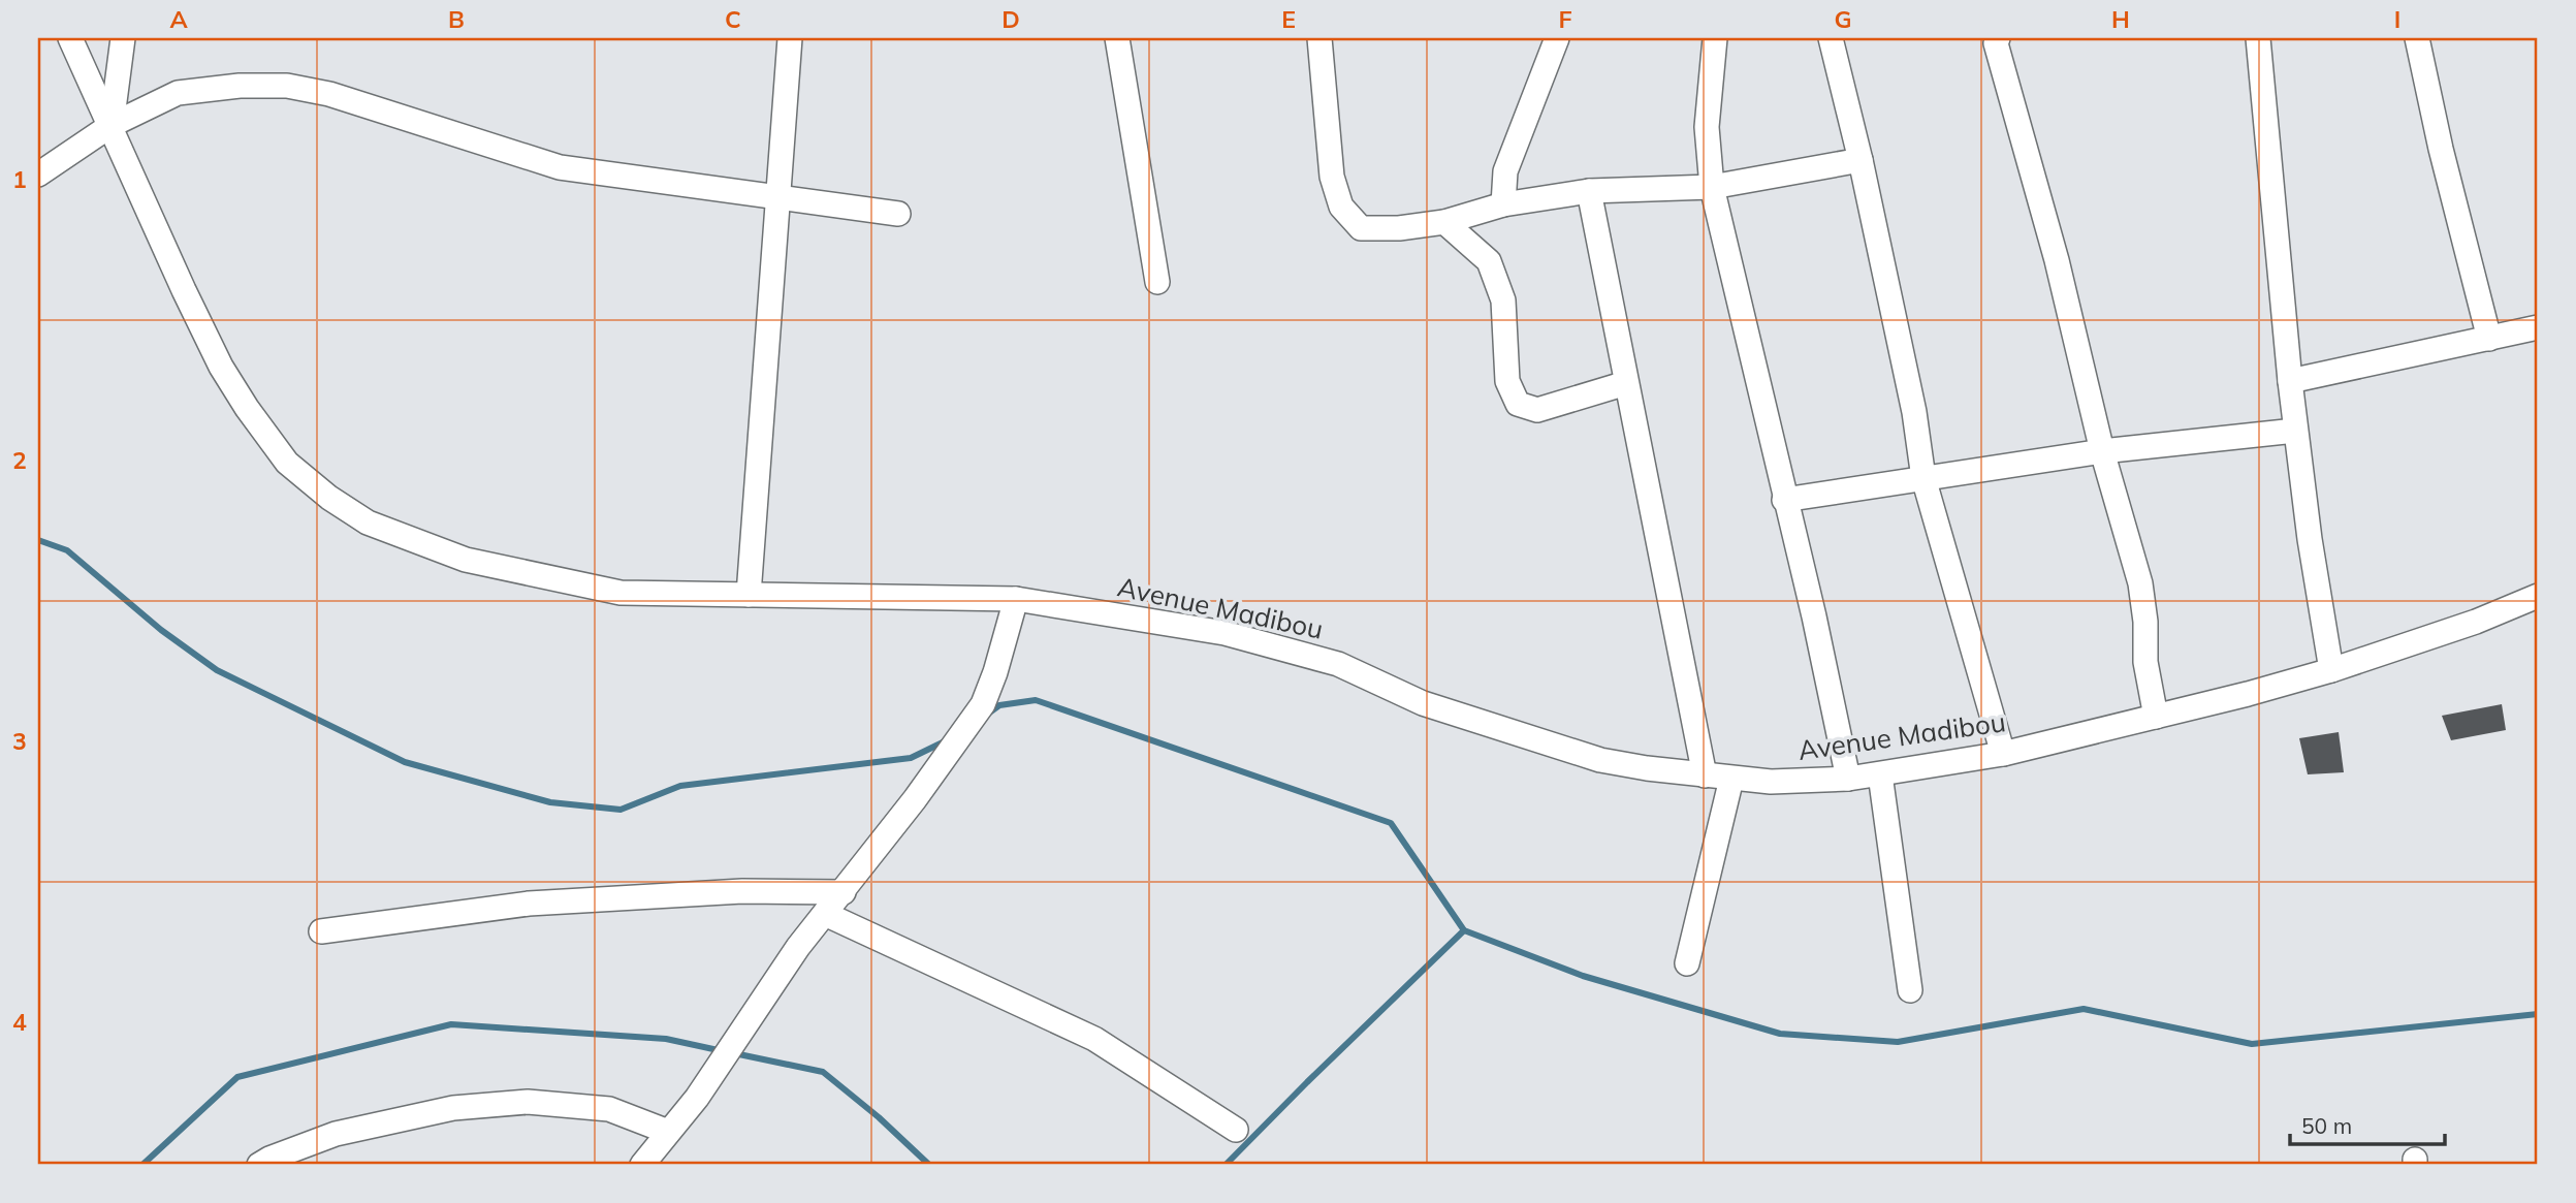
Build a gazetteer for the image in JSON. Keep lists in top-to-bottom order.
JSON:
{
  "streets": {
    "street": ["Avenue Madibou"]
  },
  "scale_bar": "50 m",
  "grid": {
    "columns": [
      "A",
      "B",
      "C",
      "D",
      "E",
      "F",
      "G",
      "H",
      "I"
    ],
    "rows": [
      "1",
      "2",
      "3",
      "4"
    ]
  }
}
